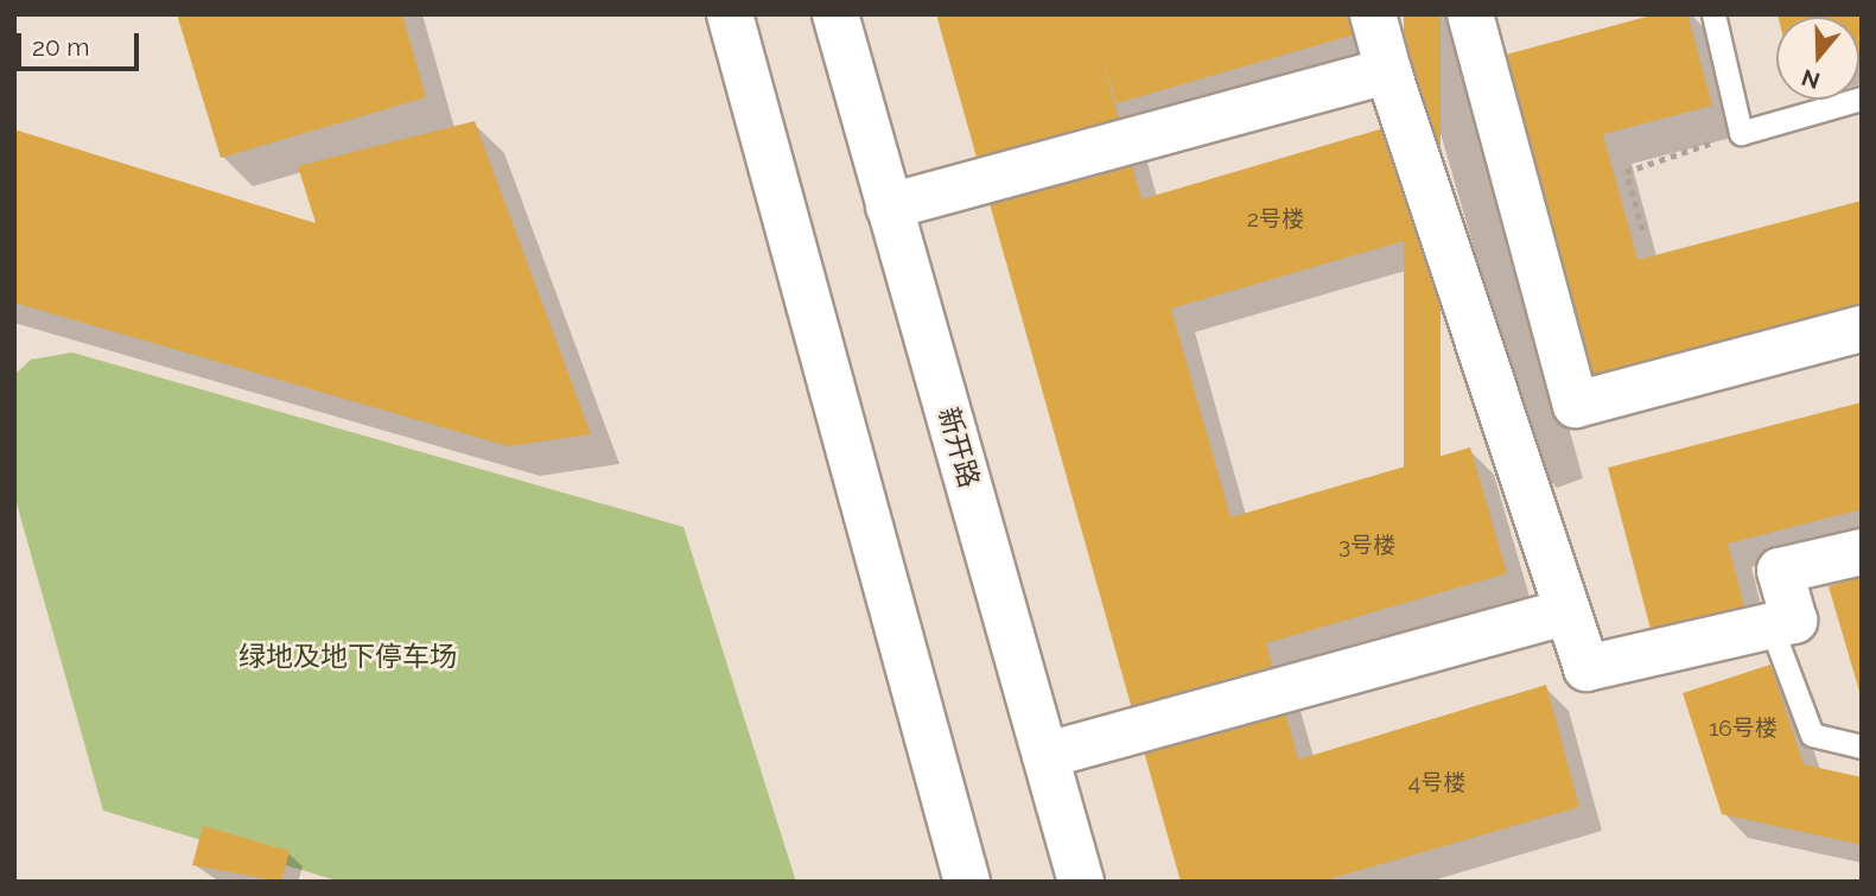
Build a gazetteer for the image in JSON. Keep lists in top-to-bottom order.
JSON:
{
  "streets": {
    "street": ["新开路"]
  },
  "parks": ["绿地及地下停车场"],
  "house_numbers": [
    "2号楼",
    "3号楼",
    "16号楼",
    "4号楼"
  ],
  "scale_bar": "20 m",
  "north": "bottom"
}
